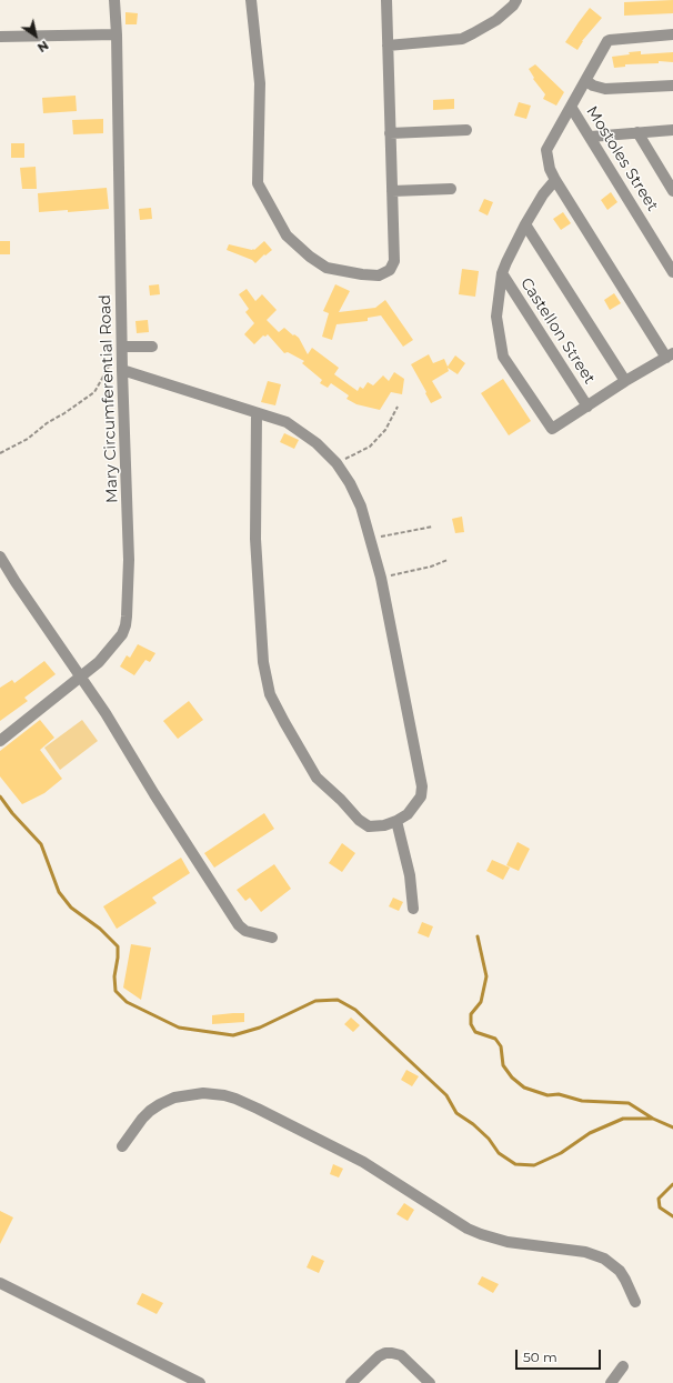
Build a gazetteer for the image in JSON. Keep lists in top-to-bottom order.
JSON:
{
  "streets": {
    "street": ["Mostoles Street", "Castellon Street", "Mary Circumferential Road"]
  },
  "scale_bar": "50 m",
  "north": "bottom right"
}
